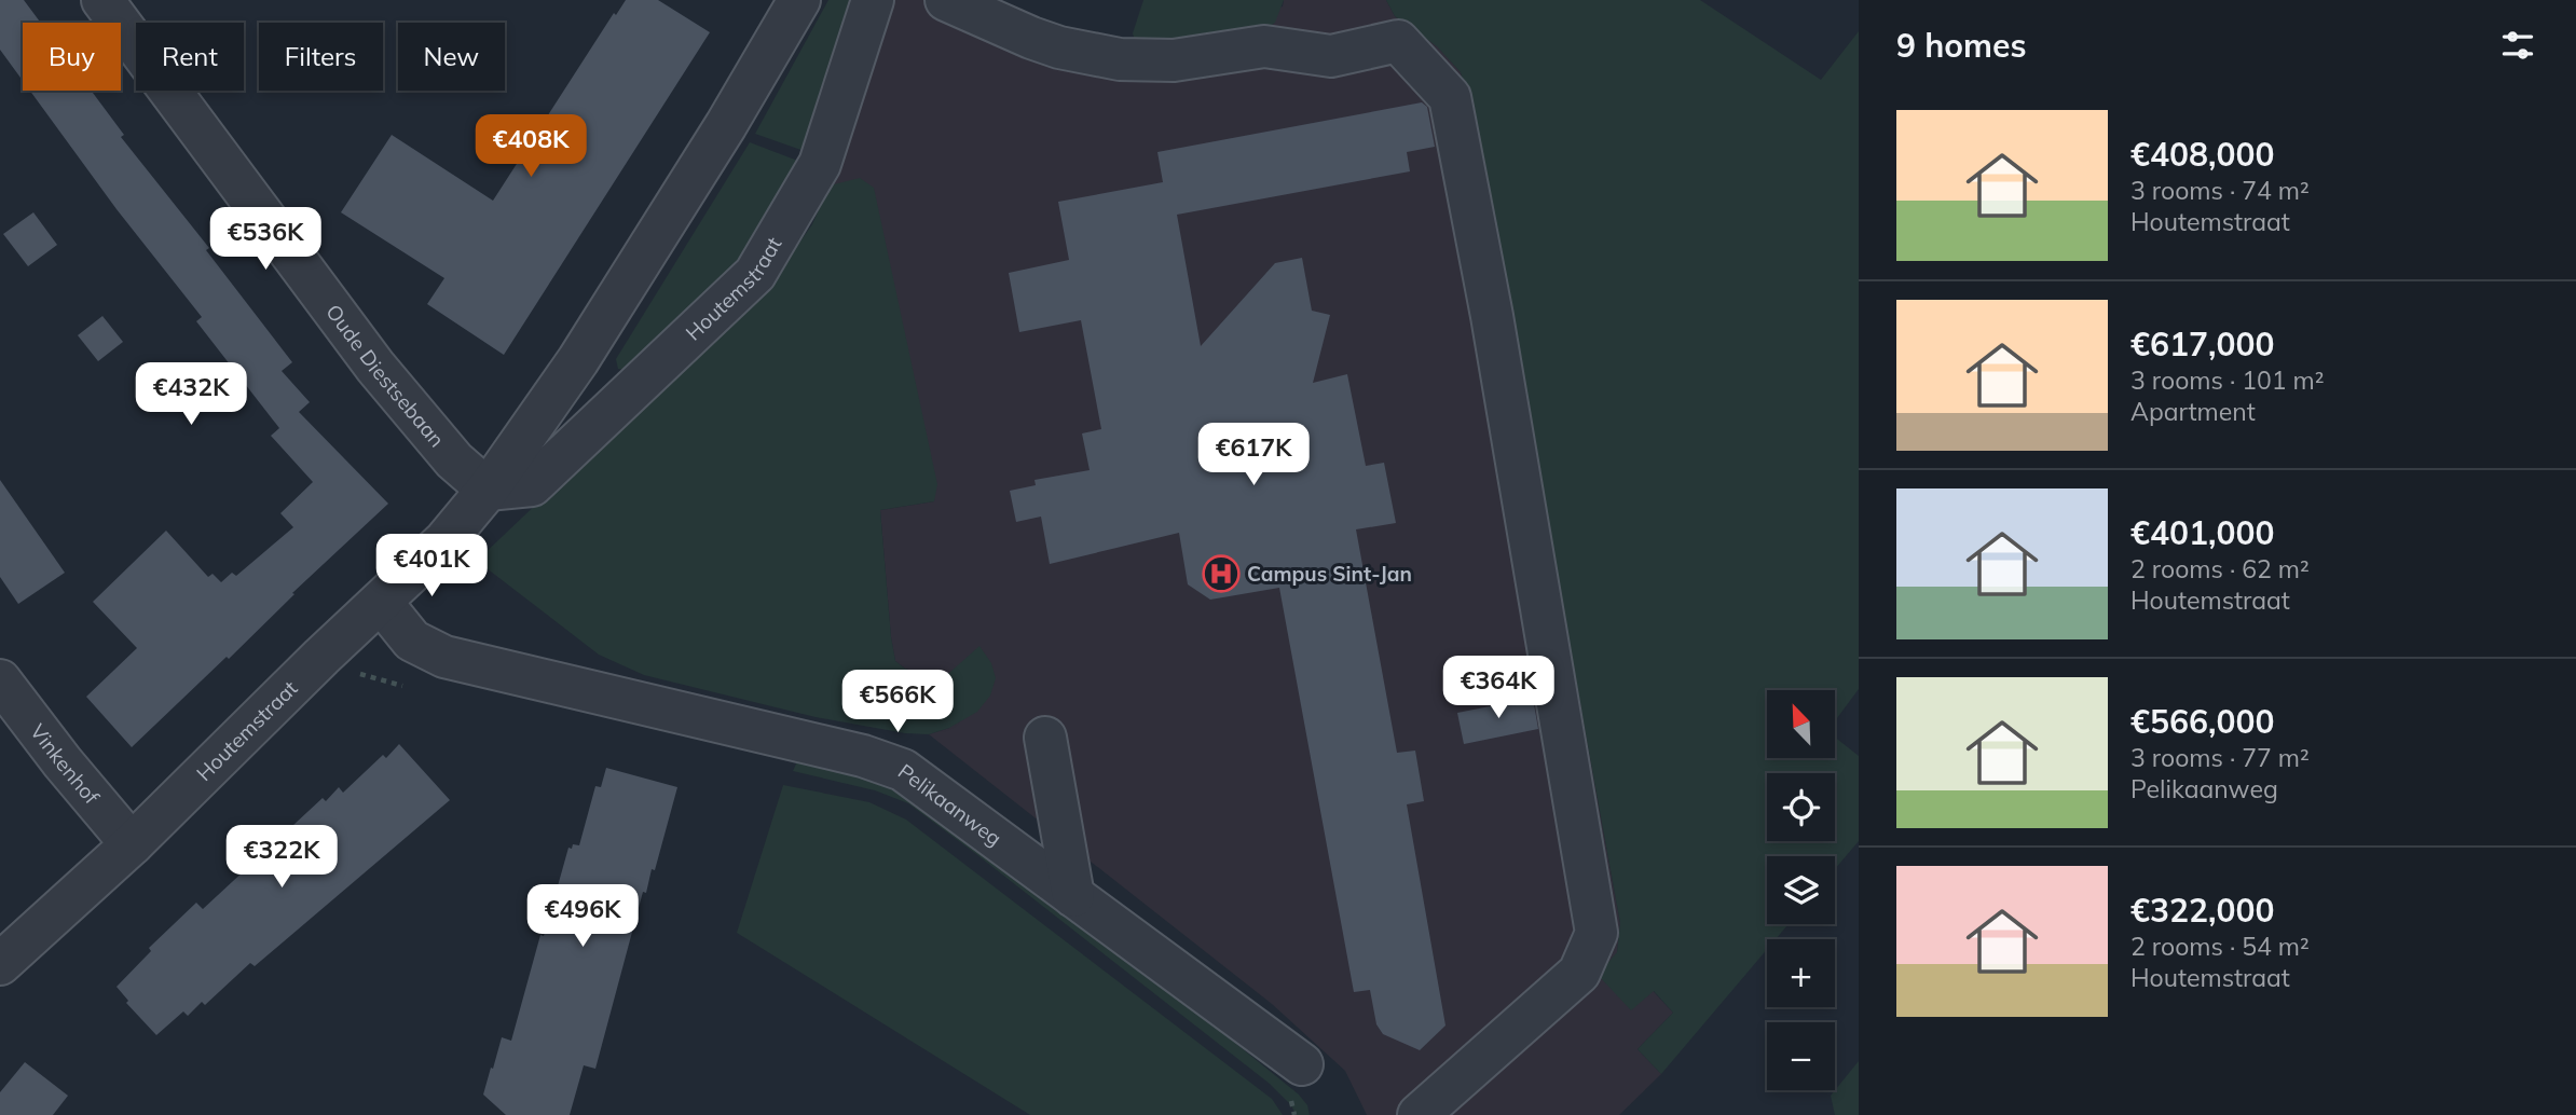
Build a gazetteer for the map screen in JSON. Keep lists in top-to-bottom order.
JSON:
{
  "streets": {
    "street": [
      "Houtemstraat",
      "Oude Diestsebaan",
      "Vinkenhof",
      "Pelikaanweg"
    ]
  },
  "crossings": [
    ["Houtemstraat", "Oude Diestsebaan"],
    ["Houtemstraat", "Vinkenhof"],
    ["Houtemstraat", "Pelikaanweg"]
  ],
  "places": {
    "hospital": ["Campus Sint-Jan"]
  },
  "north": "top left",
  "page": {
    "heading": "9 homes",
    "chip": [
      "Buy",
      "Rent",
      "Filters",
      "New"
    ],
    "list": [
      {
        "name": "€408,000",
        "note": "3 rooms · 74 m² · Houtemstraat"
      },
      {
        "name": "€617,000",
        "note": "3 rooms · 101 m² · Apartment"
      },
      {
        "name": "€401,000",
        "note": "2 rooms · 62 m² · Houtemstraat"
      },
      {
        "name": "€566,000",
        "note": "3 rooms · 77 m² · Pelikaanweg"
      },
      {
        "name": "€322,000",
        "note": "2 rooms · 54 m² · Houtemstraat"
      }
    ],
    "price": [
      "€408K",
      "€536K",
      "€432K",
      "€617K",
      "€401K",
      "€364K",
      "€566K",
      "€322K",
      "€496K"
    ],
    "map_buttons": ["+", "−"]
  }
}
